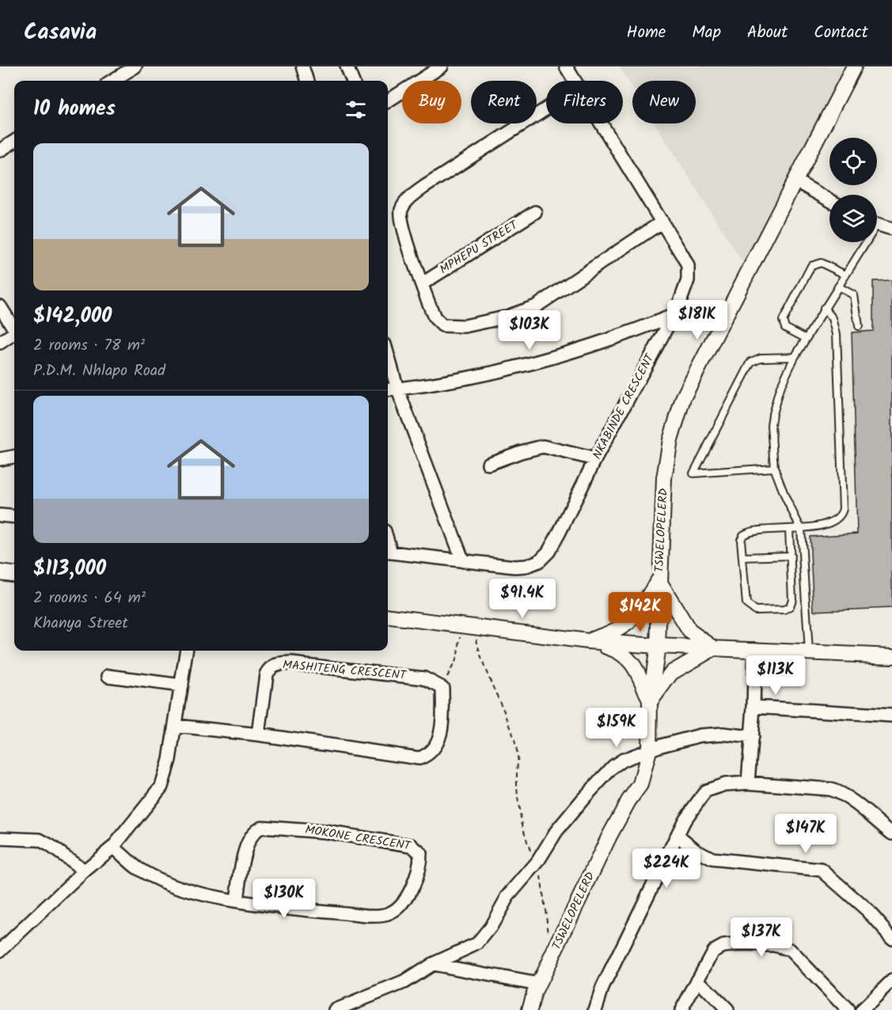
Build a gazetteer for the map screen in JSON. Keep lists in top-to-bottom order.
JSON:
{
  "streets": {
    "street": [
      "MPHEPU STREET",
      "NKABINDE CRESCENT",
      "TSWELOPELERD",
      "MASHITENG CRESCENT",
      "MOKONE CRESCENT"
    ]
  },
  "page": {
    "header": "Casavia",
    "nav": [
      "Home",
      "Map",
      "About",
      "Contact"
    ],
    "chip": [
      "Buy",
      "Rent",
      "Filters",
      "New"
    ],
    "heading": "10 homes",
    "list": [
      {
        "name": "$142,000",
        "note": "2 rooms · 78 m² · P.D.M. Nhlapo Road"
      },
      {
        "name": "$113,000",
        "note": "2 rooms · 64 m² · Khanya Street"
      }
    ],
    "price": [
      "$181K",
      "$103K",
      "$91.4K",
      "$142K",
      "$113K",
      "$159K",
      "$147K",
      "$224K",
      "$130K",
      "$137K"
    ]
  }
}
